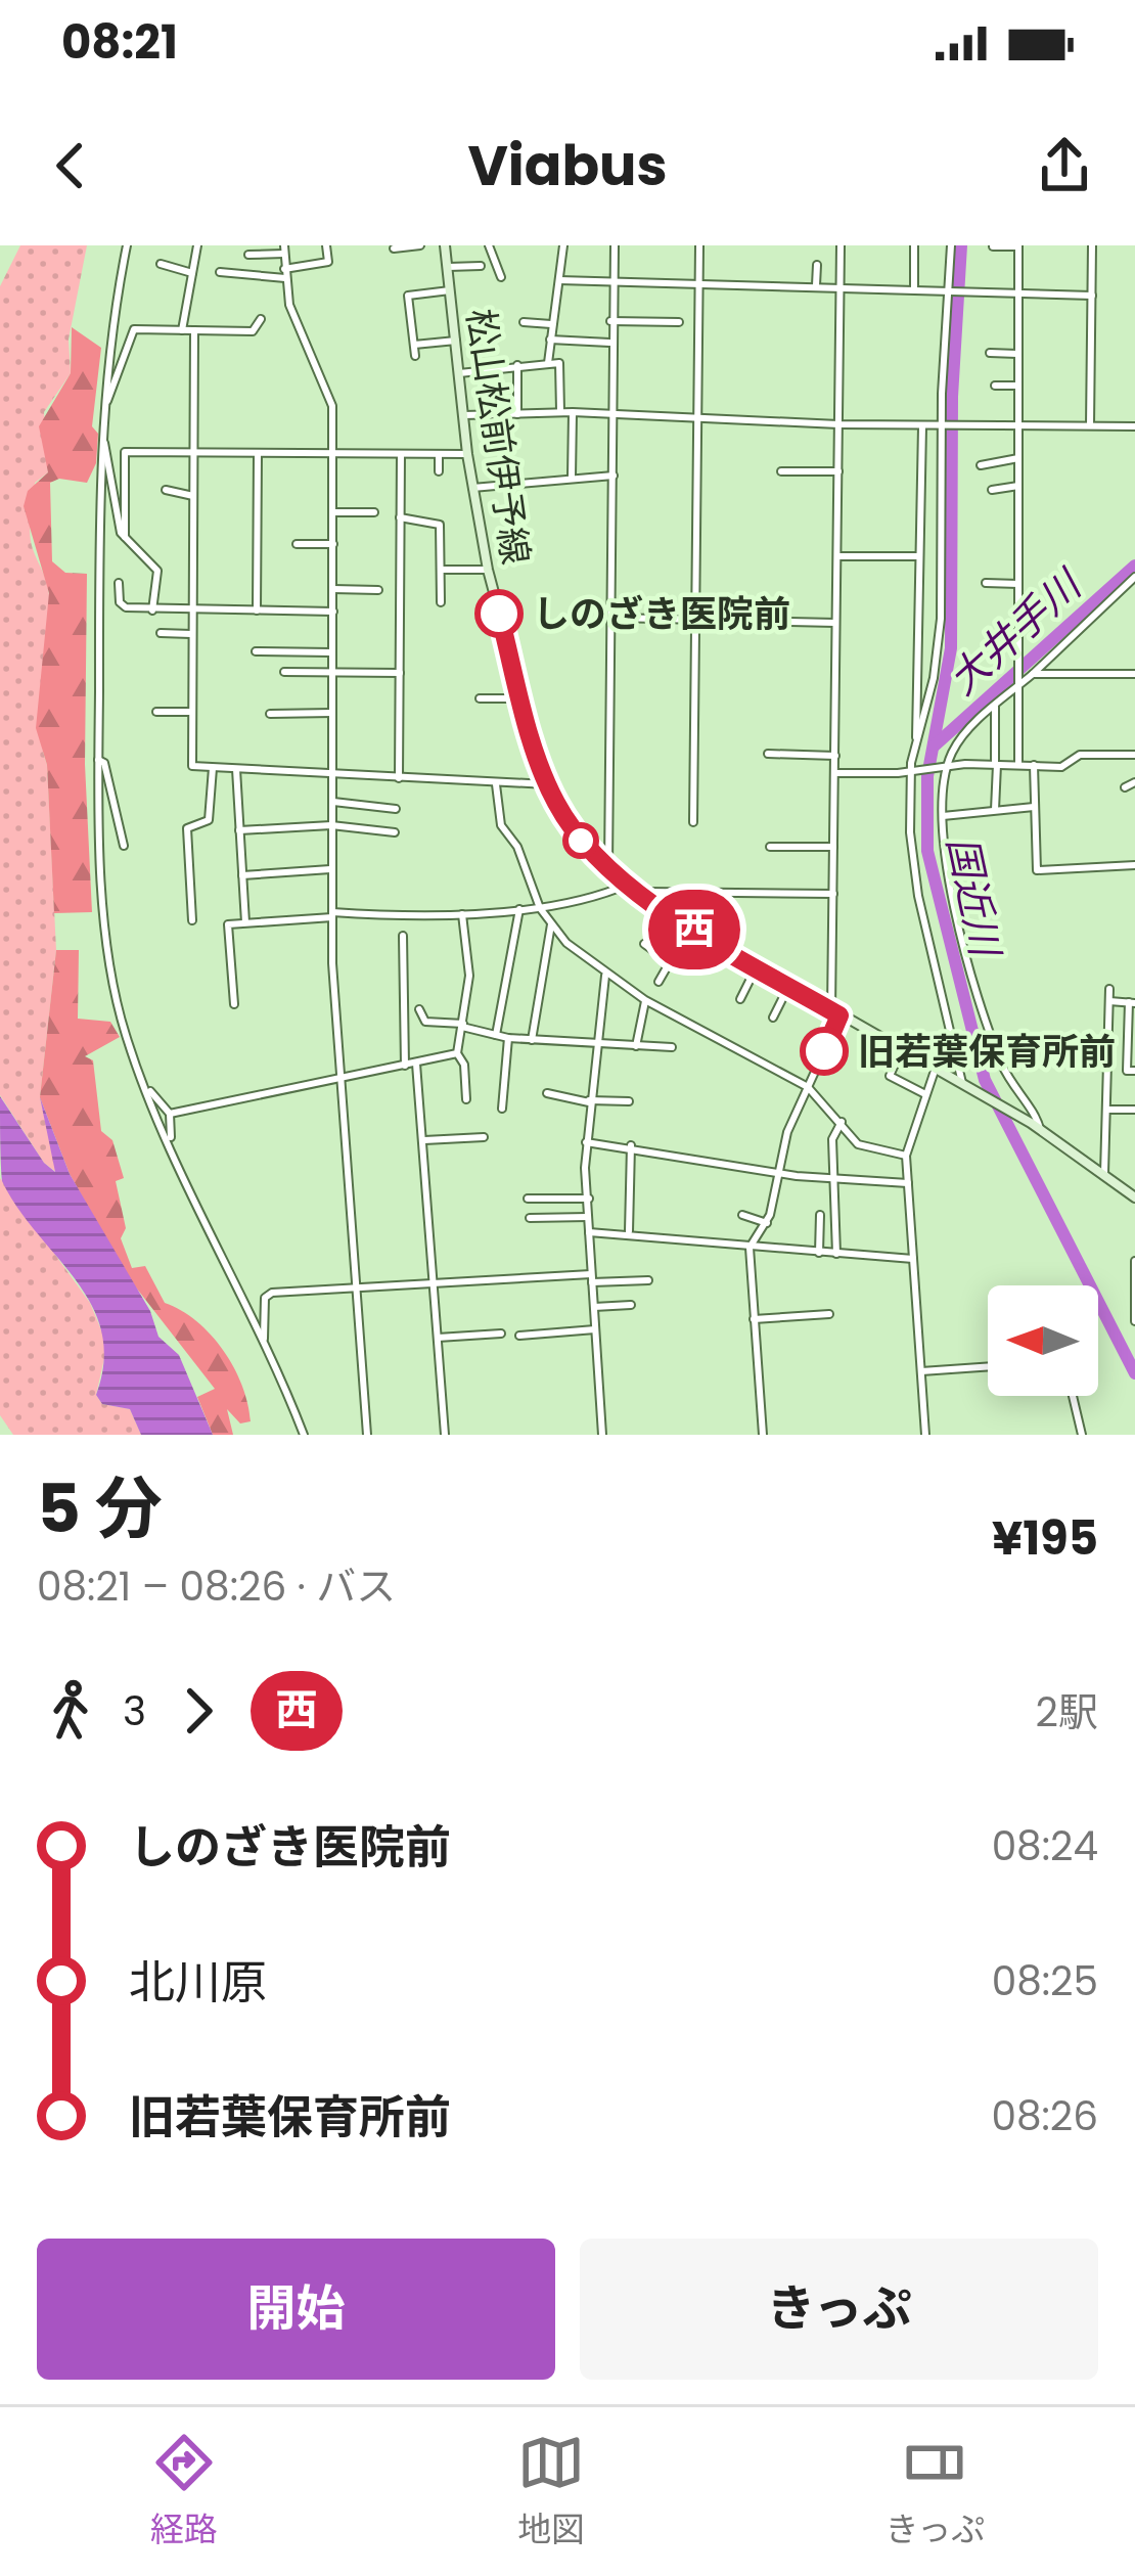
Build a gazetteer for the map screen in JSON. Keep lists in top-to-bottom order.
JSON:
{
  "streets": {
    "main road": ["松山松前伊予線"]
  },
  "water": ["大井手川", "国近川"],
  "places": ["しのざき医院前", "旧若葉保育所前"],
  "lines": ["bus line 西"],
  "north": "left",
  "page": {
    "status": "08:21",
    "header": "Viabus",
    "on_map": "西",
    "heading": ["5 分", "08:21 – 08:26 · バス", "¥195"],
    "legs": ["3", "西", "2駅"],
    "list": [
      {
        "name": "しのざき医院前",
        "value": "08:24"
      },
      {
        "name": "北川原",
        "value": "08:25"
      },
      {
        "name": "旧若葉保育所前",
        "value": "08:26"
      }
    ],
    "buttons": ["開始", "きっぷ"],
    "tabs": ["経路", "地図", "きっぷ"]
  }
}
